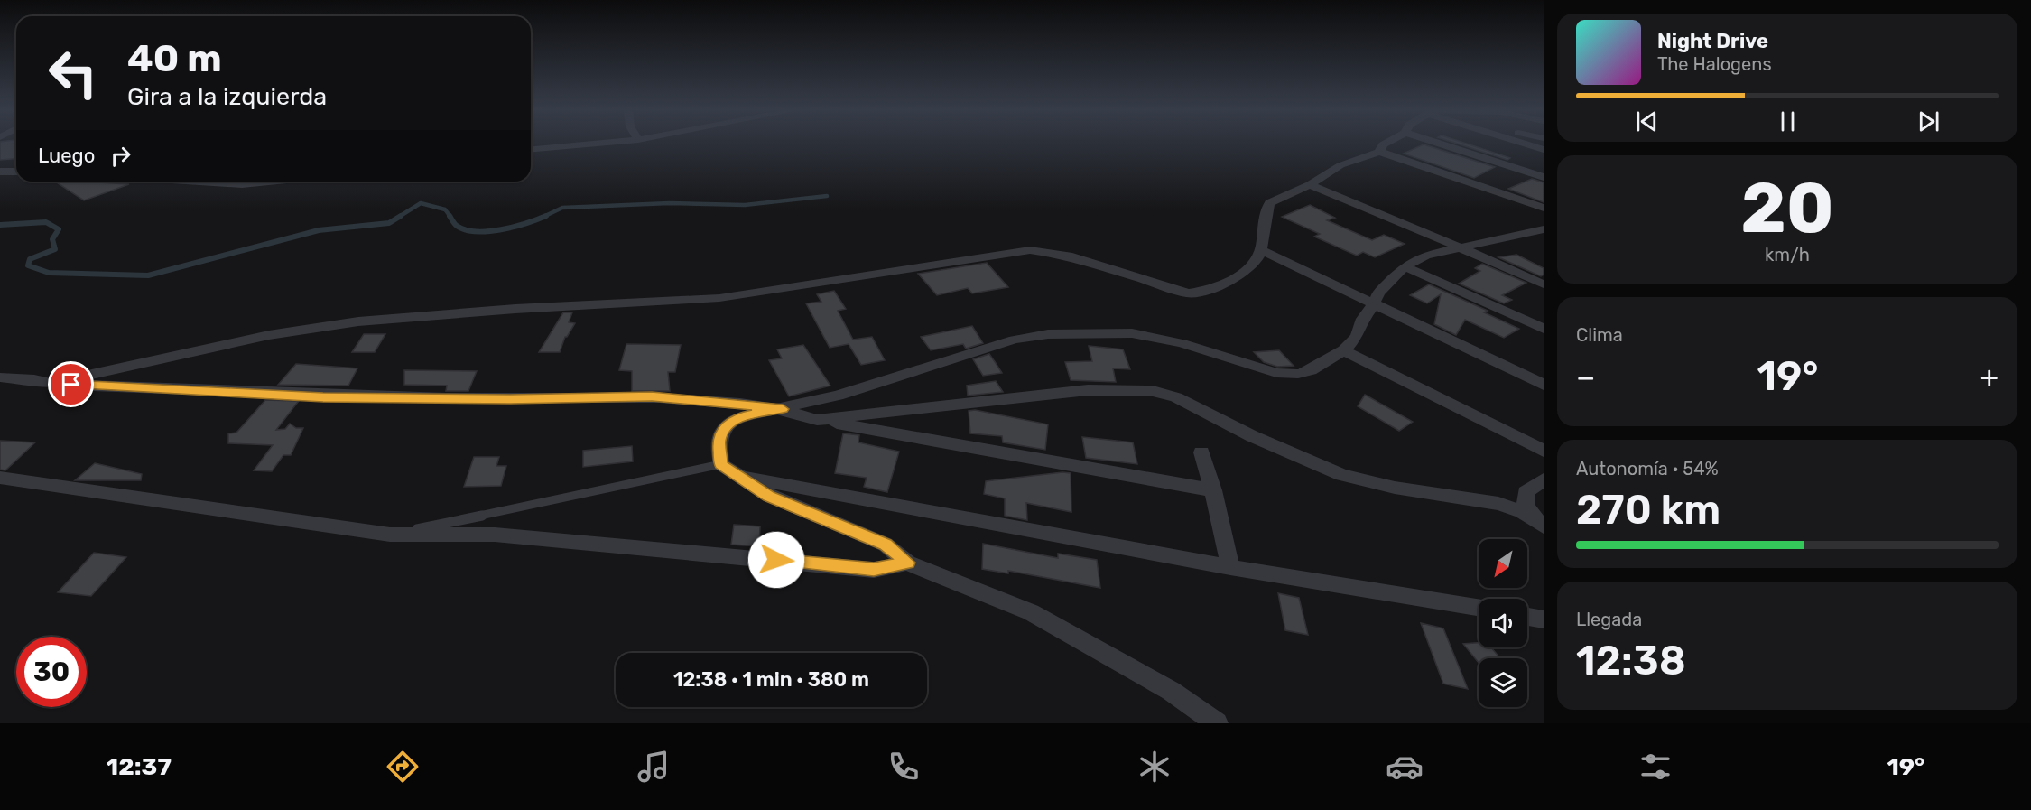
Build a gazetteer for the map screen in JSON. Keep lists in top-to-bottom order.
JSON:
{
  "north": "bottom left",
  "page": {
    "turn": ["40 m", "Gira a la izquierda"],
    "song": ["Night Drive", "The Halogens"],
    "then": "Luego",
    "tile": [
      ["20", "km/h"],
      "Clima",
      ["Autonomía · 54%", "270 km"],
      ["Llegada", "12:38"]
    ],
    "heat": ["−", "19°", "+"],
    "limit": "30",
    "trip": "12:38 · 1 min · 380 m",
    "tabs": ["12:37", "19°"]
  }
}
